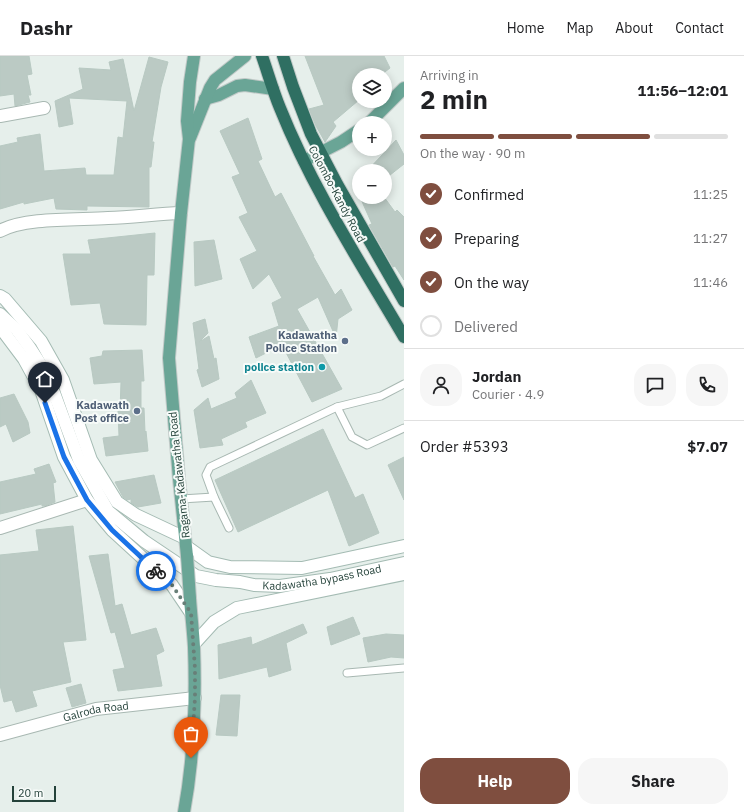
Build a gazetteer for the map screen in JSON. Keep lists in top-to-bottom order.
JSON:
{
  "streets": {
    "highway": ["Colombo-Kandy Road"],
    "main road": ["Ragama-Kadawatha Road"],
    "street": ["Kadawatha bypass Road", "Galroda Road"]
  },
  "crossings": [
    ["Ragama-Kadawatha Road", "Galroda Road"]
  ],
  "places": ["Kadawatha Police Station", "police station", "Kadawath Post office"],
  "scale_bar": "20 m",
  "page": {
    "header": "Dashr",
    "nav": [
      "Home",
      "Map",
      "About",
      "Contact"
    ],
    "heading": ["2 min", "Arriving in", "11:56–12:01"],
    "panel": [
      "Jordan",
      "Courier · 4.9",
      "Order #5393",
      "$7.07"
    ],
    "map_buttons": ["+", "−"],
    "bar": "On the way · 90 m",
    "list": [
      ["Confirmed", "11:25"],
      ["Preparing", "11:27"],
      ["On the way", "11:46"],
      "Delivered"
    ],
    "buttons": ["Help", "Share"],
    "scale": "20 m"
  }
}
